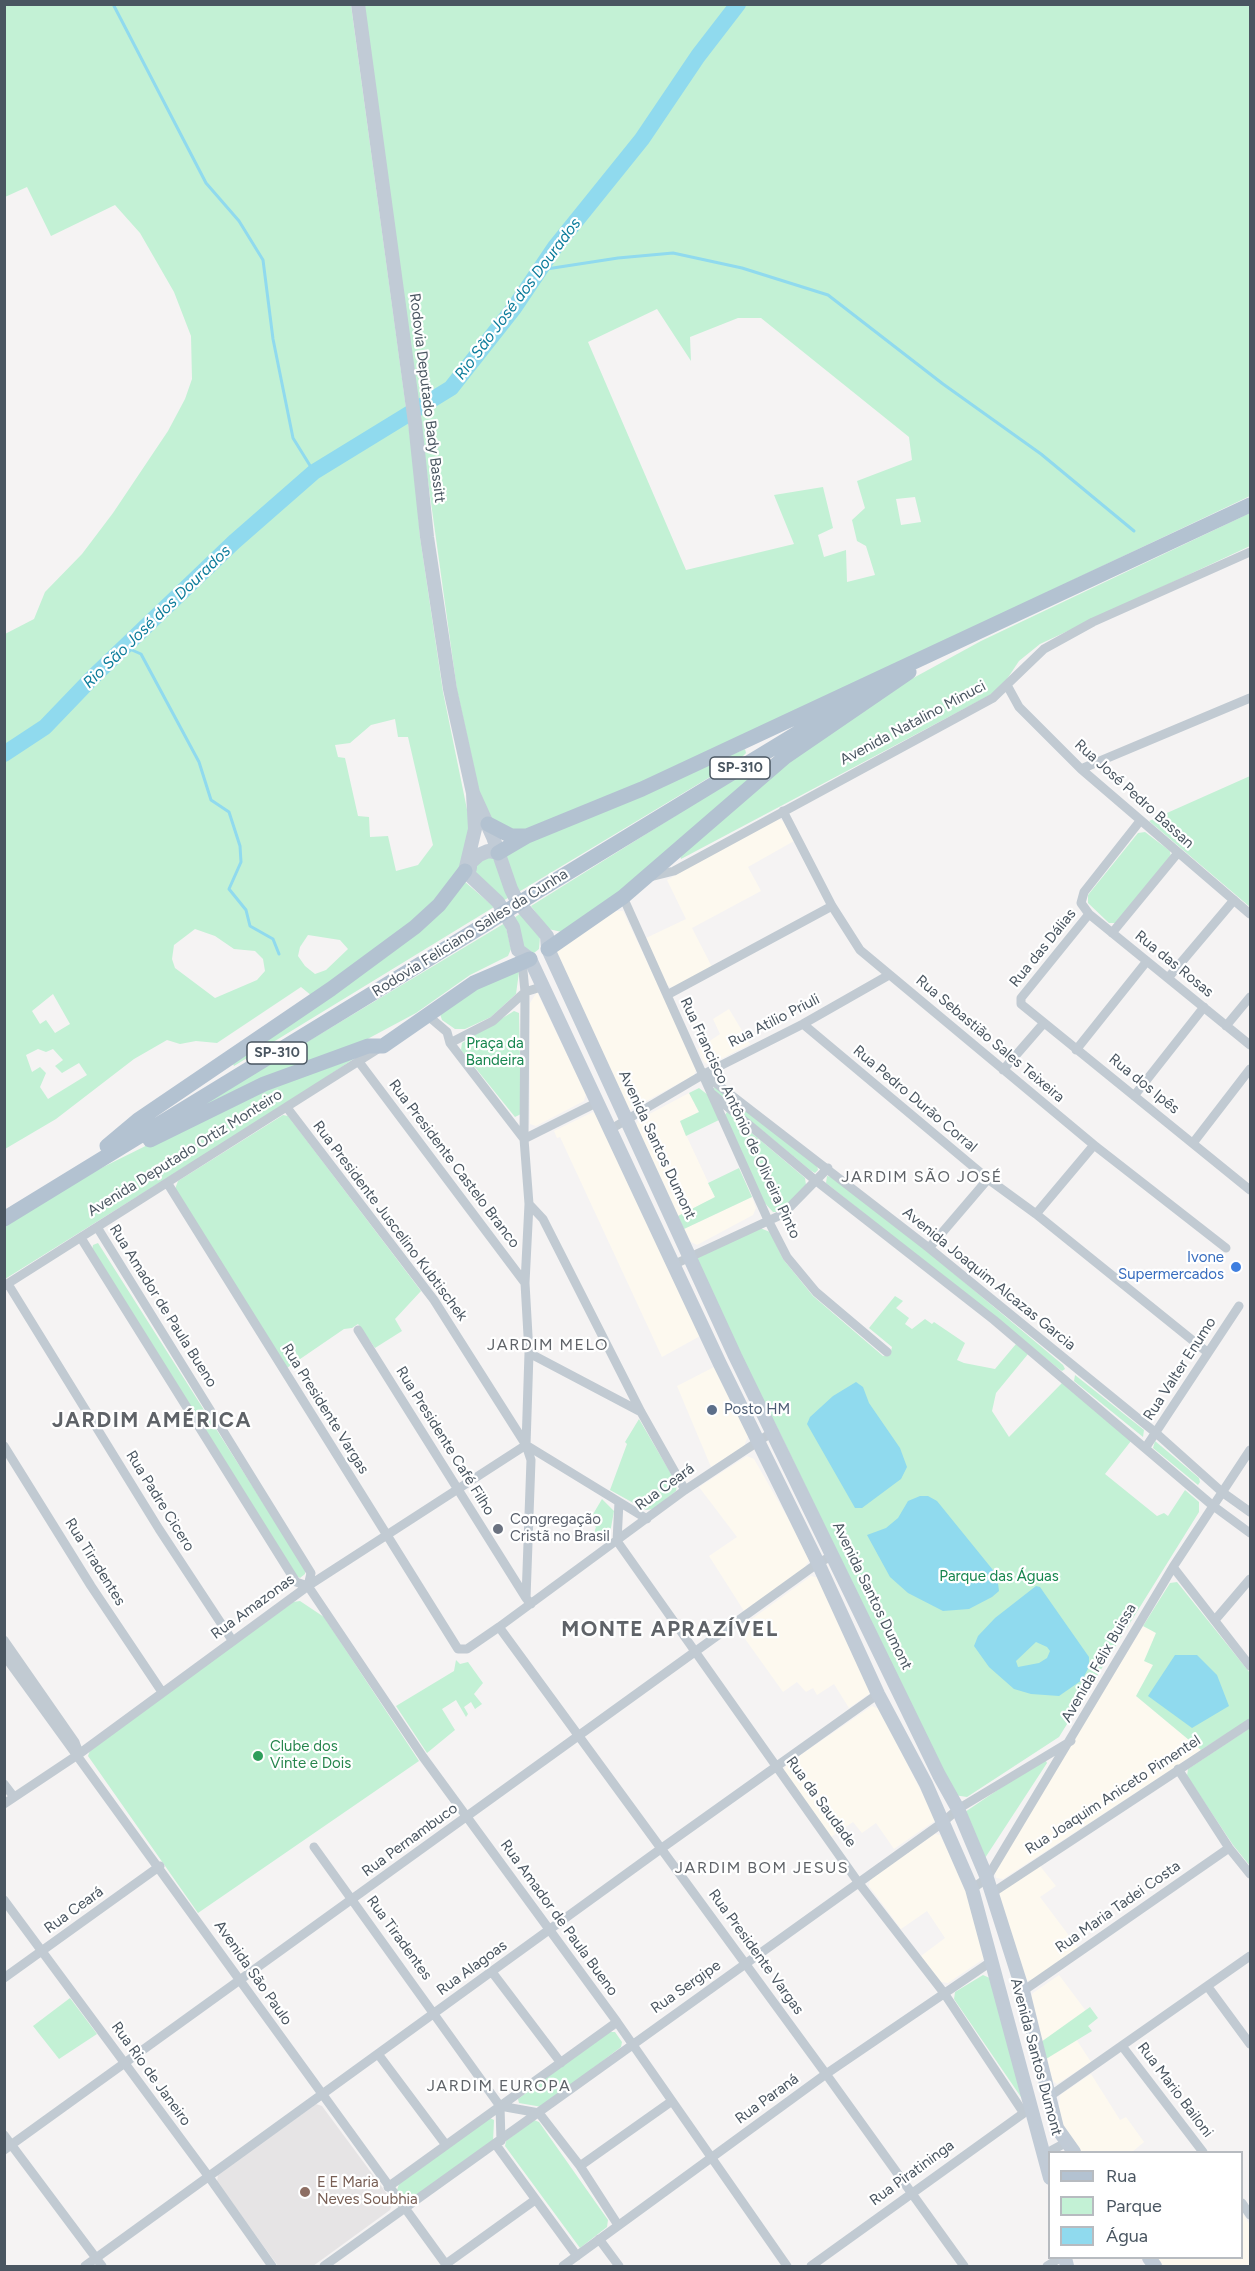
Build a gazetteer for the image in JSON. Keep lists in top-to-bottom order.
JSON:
{
  "streets": {
    "main road": ["SP-310", "Rodovia Feliciano Salles da Cunha"],
    "street": [
      "Rodovia Deputado Bady Bassitt",
      "Avenida Natalino Minuci",
      "Rua José Pedro Bassan",
      "Rua das Dálias",
      "Rua das Rosas",
      "Rua Atilio Priuli",
      "Rua Sebastião Sales Teixeira",
      "Rua dos Ipês",
      "Rua Pedro Durão Corral",
      "Rua Francisco Antônio de Oliveira Pinto",
      "Avenida Santos Dumont",
      "Avenida Deputado Ortiz Monteiro",
      "Rua Presidente Castelo Branco",
      "Rua Presidente Juscelino Kubtischek",
      "Avenida Joaquim Alcazas Garcia",
      "Rua Amador de Paula Bueno",
      "Rua Valter Enumo",
      "Rua Presidente Vargas",
      "Rua Presidente Café Filho",
      "Rua Ceará",
      "Rua Padre Cicero",
      "Rua Tiradentes",
      "Rua Amazonas",
      "Avenida Félix Buissa",
      "Rua Joaquim Aniceto Pimentel",
      "Rua da Saudade",
      "Rua Pernambuco",
      "Rua Maria Tadei Costa",
      "Rua Alagoas",
      "Avenida São Paulo",
      "Rua Sergipe",
      "Rua Rio de Janeiro",
      "Rua Mario Bailoni",
      "Rua Paraná",
      "Rua Piratininga"
    ]
  },
  "crossings": [
    ["Rodovia Deputado Bady Bassitt", "Avenida Santos Dumont"],
    ["Avenida Natalino Minuci", "Rua José Pedro Bassan"],
    ["Avenida Natalino Minuci", "Rua Sebastião Sales Teixeira"],
    ["SP-310", "Rodovia Feliciano Salles da Cunha"],
    ["Rua José Pedro Bassan", "Rua das Dálias"],
    ["Rua das Dálias", "Rua das Rosas"],
    ["Rua das Dálias", "Rua dos Ipês"],
    ["Rua Atilio Priuli", "Rua Sebastião Sales Teixeira"],
    ["Rua Atilio Priuli", "Rua Pedro Durão Corral"],
    ["Rua Atilio Priuli", "Rua Francisco Antônio de Oliveira Pinto"],
    ["Rua Atilio Priuli", "Avenida Santos Dumont"],
    ["Rua Atilio Priuli", "Avenida Joaquim Alcazas Garcia"],
    ["Rua Pedro Durão Corral", "Rua Valter Enumo"],
    ["Rua Francisco Antônio de Oliveira Pinto", "Avenida Joaquim Alcazas Garcia"],
    ["Avenida Santos Dumont", "Rua Ceará"],
    ["Avenida Santos Dumont", "Avenida Félix Buissa"],
    ["Avenida Santos Dumont", "Rua Joaquim Aniceto Pimentel"],
    ["Avenida Santos Dumont", "Rua da Saudade"],
    ["Avenida Santos Dumont", "Rua Pernambuco"],
    ["Avenida Santos Dumont", "Rua Maria Tadei Costa"],
    ["Avenida Santos Dumont", "Rua Alagoas"],
    ["Avenida Santos Dumont", "Rua Sergipe"],
    ["Avenida Santos Dumont", "Rua Paraná"],
    ["Avenida Santos Dumont", "Rua Piratininga"],
    ["Avenida Deputado Ortiz Monteiro", "Rua Presidente Castelo Branco"],
    ["Avenida Deputado Ortiz Monteiro", "Rua Presidente Juscelino Kubtischek"],
    ["Avenida Deputado Ortiz Monteiro", "Rua Amador de Paula Bueno"],
    ["Avenida Deputado Ortiz Monteiro", "Rua Presidente Vargas"],
    ["Avenida Deputado Ortiz Monteiro", "Rua Padre Cicero"],
    ["Rua Presidente Juscelino Kubtischek", "Rua Ceará"],
    ["Rua Presidente Juscelino Kubtischek", "Rua Amazonas"],
    ["Avenida Joaquim Alcazas Garcia", "Rua Valter Enumo"],
    ["Avenida Joaquim Alcazas Garcia", "Avenida Félix Buissa"],
    ["Rua Amador de Paula Bueno", "Rua Amazonas"],
    ["Rua Amador de Paula Bueno", "Rua Pernambuco"],
    ["Rua Amador de Paula Bueno", "Rua Alagoas"],
    ["Rua Amador de Paula Bueno", "Rua Sergipe"],
    ["Rua Amador de Paula Bueno", "Rua Paraná"],
    ["Rua Presidente Vargas", "Rua Ceará"],
    ["Rua Presidente Vargas", "Rua Amazonas"],
    ["Rua Presidente Vargas", "Rua Pernambuco"],
    ["Rua Presidente Vargas", "Rua Alagoas"],
    ["Rua Presidente Vargas", "Rua Sergipe"],
    ["Rua Presidente Vargas", "Rua Paraná"],
    ["Rua Presidente Vargas", "Rua Piratininga"],
    ["Rua Presidente Café Filho", "Rua Ceará"],
    ["Rua Presidente Café Filho", "Rua Amazonas"],
    ["Rua Ceará", "Rua da Saudade"],
    ["Rua Ceará", "Avenida São Paulo"],
    ["Rua Ceará", "Rua Rio de Janeiro"],
    ["Rua Padre Cicero", "Rua Amazonas"],
    ["Rua Tiradentes", "Rua Amazonas"],
    ["Rua Tiradentes", "Rua Pernambuco"],
    ["Rua Tiradentes", "Rua Alagoas"],
    ["Rua Amazonas", "Avenida São Paulo"],
    ["Avenida Félix Buissa", "Rua Sergipe"],
    ["Rua da Saudade", "Rua Pernambuco"],
    ["Rua da Saudade", "Rua Alagoas"],
    ["Rua da Saudade", "Rua Sergipe"],
    ["Rua da Saudade", "Rua Paraná"],
    ["Rua da Saudade", "Rua Piratininga"],
    ["Rua Pernambuco", "Avenida São Paulo"],
    ["Rua Pernambuco", "Rua Rio de Janeiro"],
    ["Rua Alagoas", "Avenida São Paulo"],
    ["Rua Alagoas", "Rua Rio de Janeiro"],
    ["Avenida São Paulo", "Rua Sergipe"]
  ],
  "districts": [
    "JARDIM SÃO JOSÉ",
    "JARDIM MELO",
    "JARDIM AMÉRICA",
    "MONTE APRAZÍVEL",
    "JARDIM BOM JESUS",
    "JARDIM EUROPA"
  ],
  "water": ["Rio São José dos Dourados"],
  "parks": ["Praça da Bandeira", "Parque das Águas"],
  "places": [
    "Ivone Supermercados",
    "Posto HM",
    "Congregação Cristã no Brasil",
    "Clube dos Vinte e Dois",
    "E E Maria Neves Soubhia"
  ],
  "legend": ["Rua", "Parque", "Água"]
}
